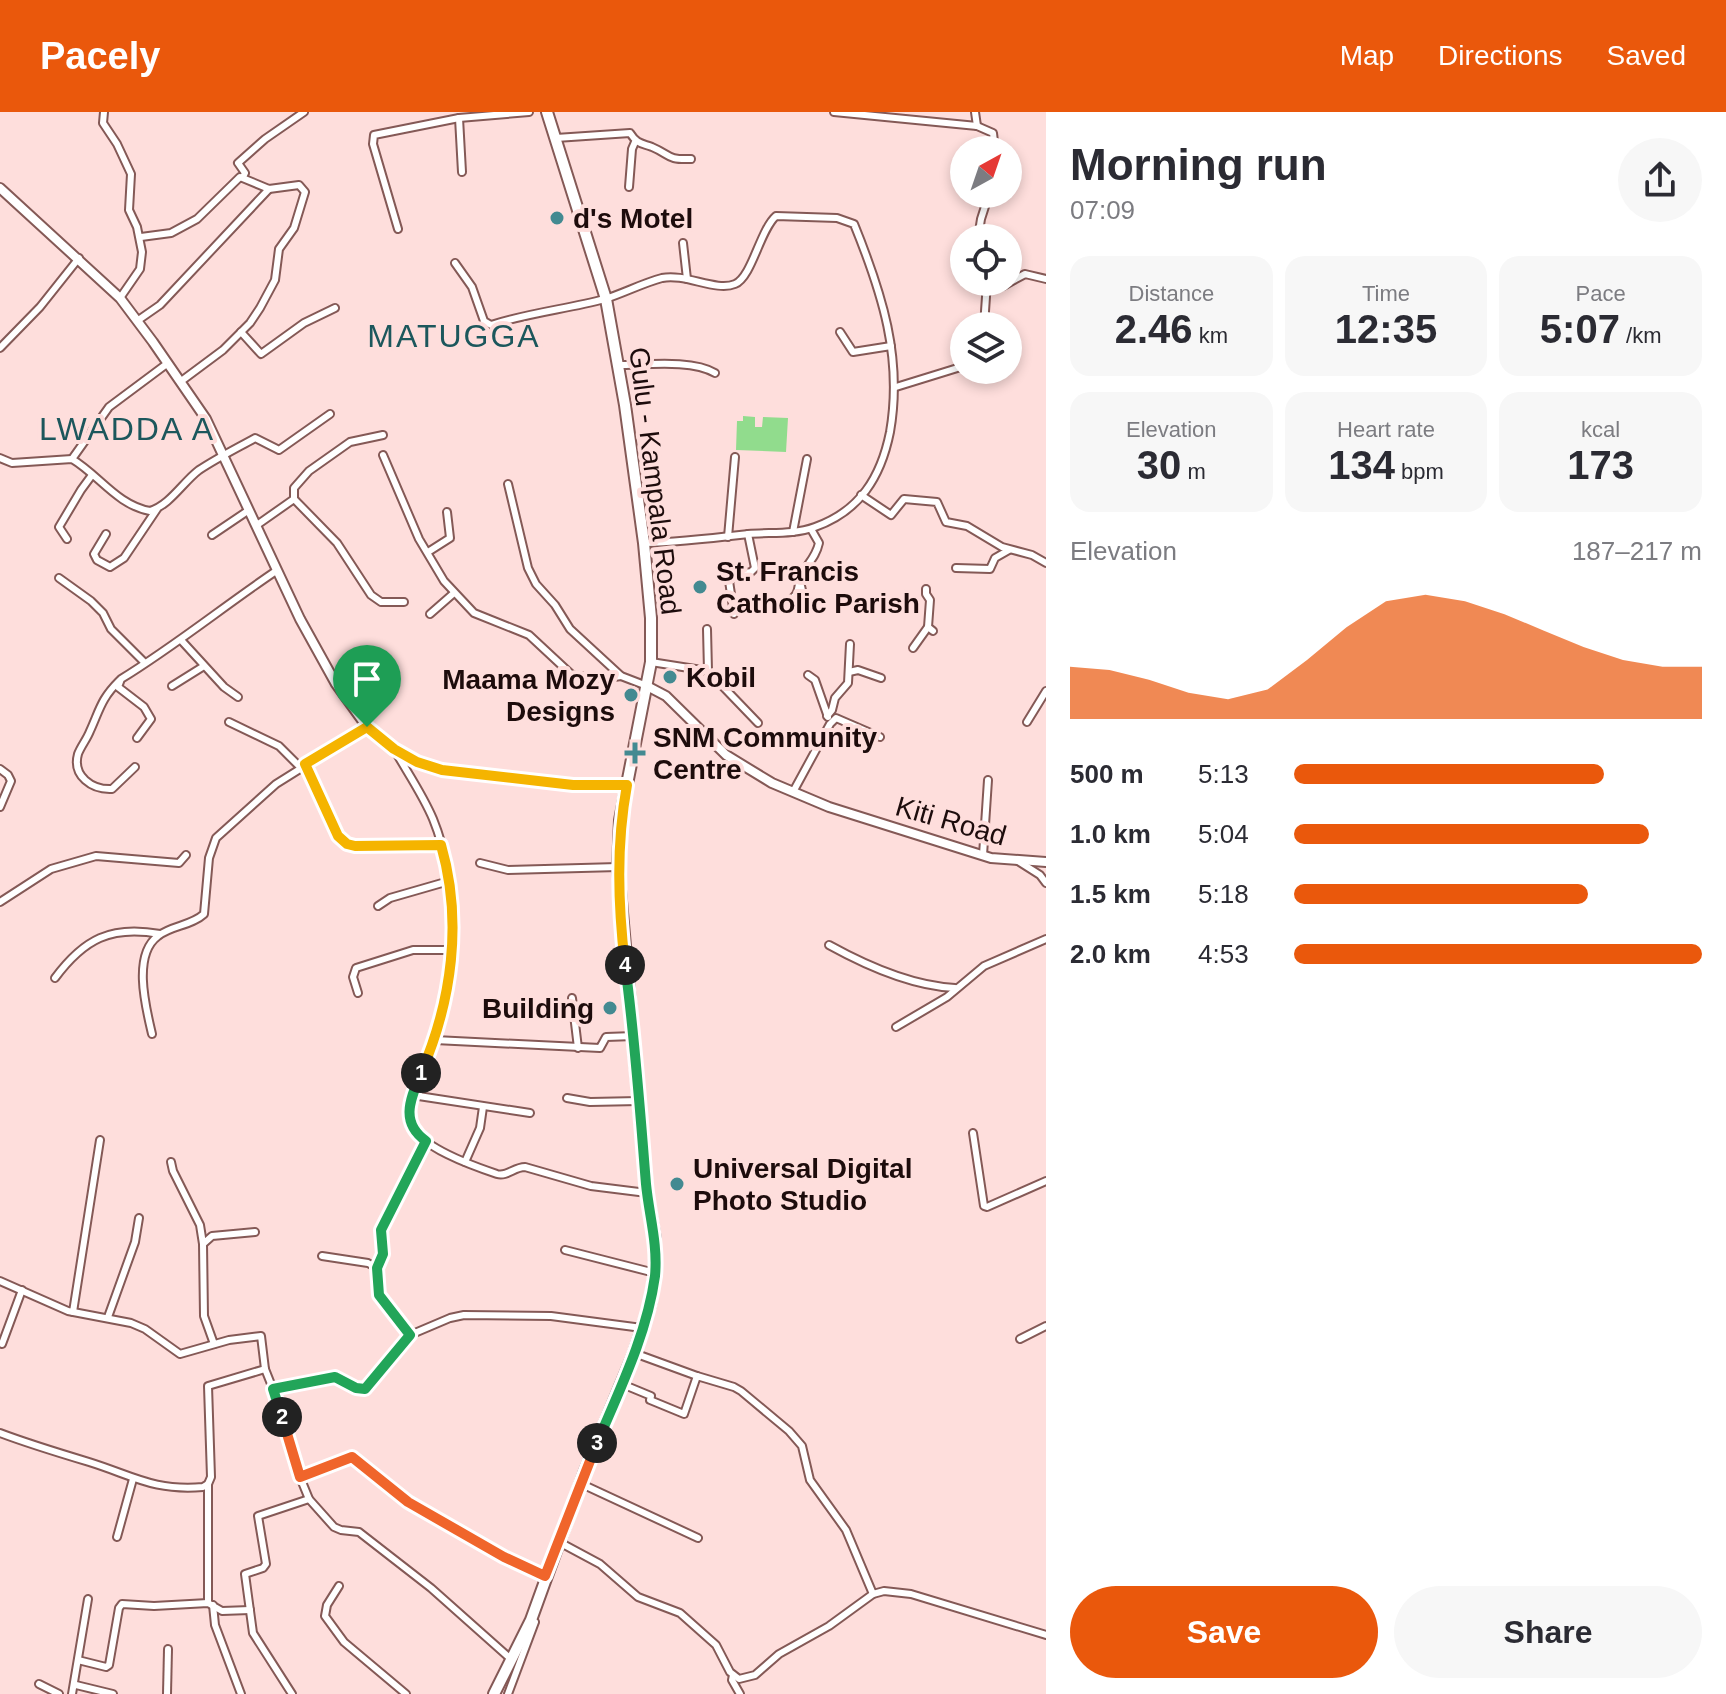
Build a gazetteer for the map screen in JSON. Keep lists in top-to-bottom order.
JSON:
{
  "streets": {
    "main road": ["Gulu - Kampala Road"],
    "street": ["Kiti Road"]
  },
  "crossings": [
    ["Gulu - Kampala Road", "Kiti Road"]
  ],
  "districts": ["MATUGGA", "LWADDA A"],
  "places": {
    "other": [
      "d's Motel",
      "St. Francis Catholic Parish",
      "Kobil",
      "Maama Mozy Designs",
      "Building",
      "Universal Digital Photo Studio"
    ],
    "health": ["SNM Community Centre"]
  },
  "north": "top right",
  "page": {
    "header": "Pacely",
    "nav": ["Map", "Directions", "Saved"],
    "heading": ["Morning run", "07:09"],
    "stats": [
      ["Distance", "2.46 km"],
      ["Time", "12:35"],
      ["Pace", "5:07 /km"],
      ["Elevation", "30 m"],
      ["Heart rate", "134 bpm"],
      ["kcal", "173"]
    ],
    "chart": ["Elevation", "187–217 m"],
    "list": [
      {
        "name": "500 m",
        "note": "5:13"
      },
      {
        "name": "1.0 km",
        "note": "5:04"
      },
      {
        "name": "1.5 km",
        "note": "5:18"
      },
      {
        "name": "2.0 km",
        "note": "4:53"
      }
    ],
    "pins": [
      "4",
      "1",
      "2",
      "3"
    ],
    "buttons": ["Save", "Share"]
  }
}
